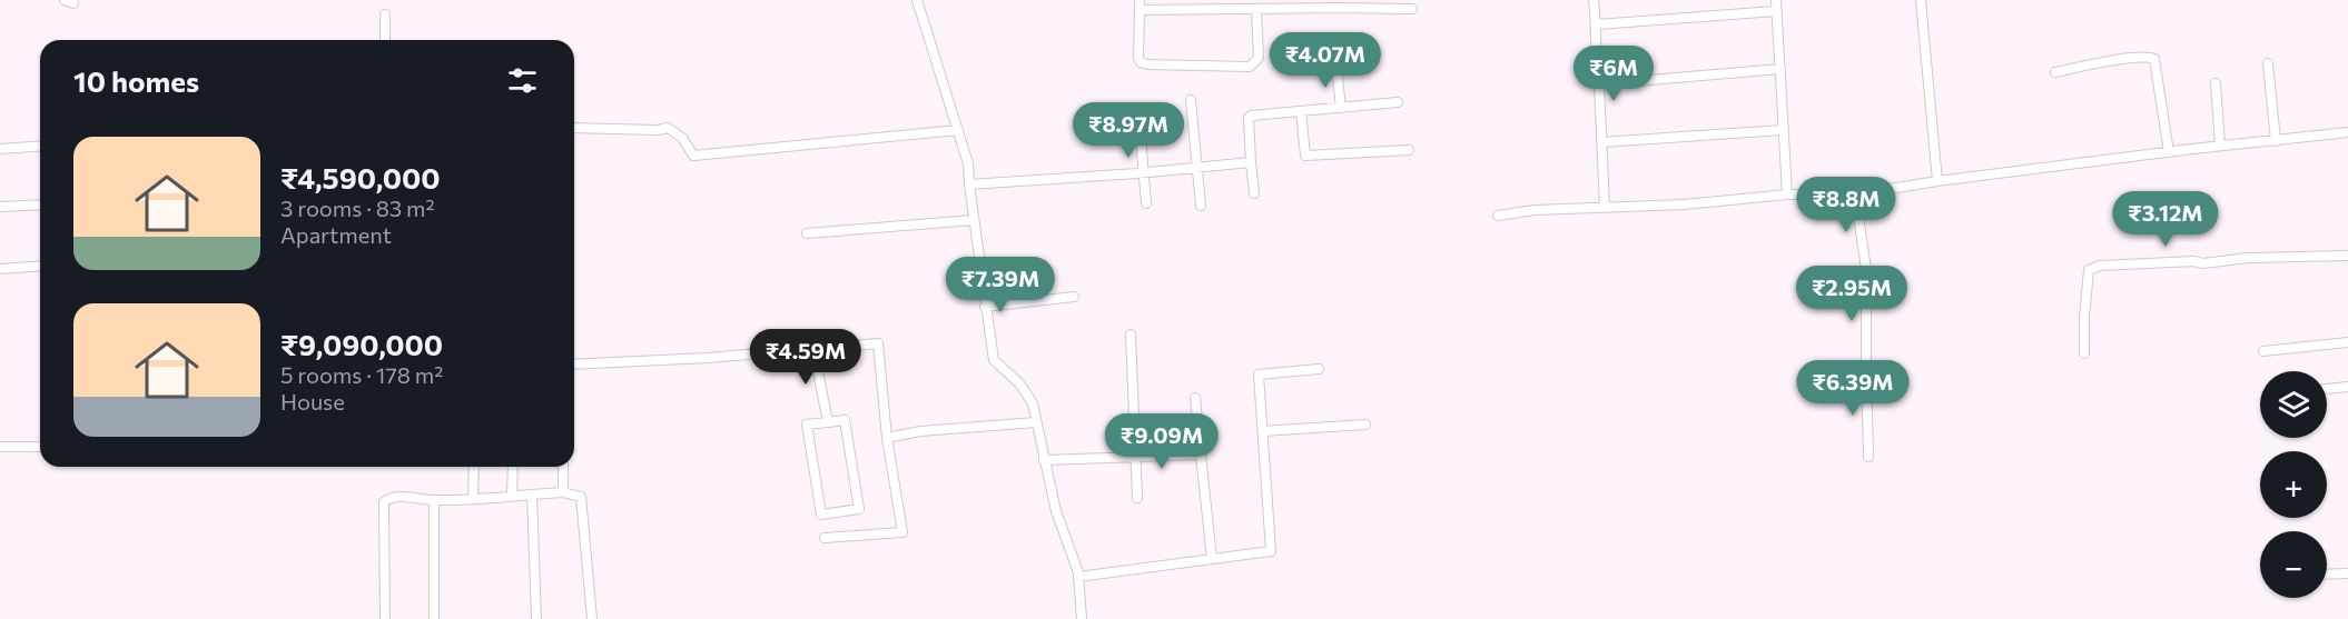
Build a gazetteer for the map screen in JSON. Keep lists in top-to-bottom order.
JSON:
{
  "page": {
    "price": [
      "₹4.07M",
      "₹6M",
      "₹8.97M",
      "₹8.8M",
      "₹3.12M",
      "₹7.39M",
      "₹2.95M",
      "₹4.59M",
      "₹6.39M",
      "₹9.09M"
    ],
    "heading": "10 homes",
    "list": [
      {
        "name": "₹4,590,000",
        "note": "3 rooms · 83 m² · Apartment"
      },
      {
        "name": "₹9,090,000",
        "note": "5 rooms · 178 m² · House"
      }
    ],
    "map_buttons": ["+", "−"]
  }
}
